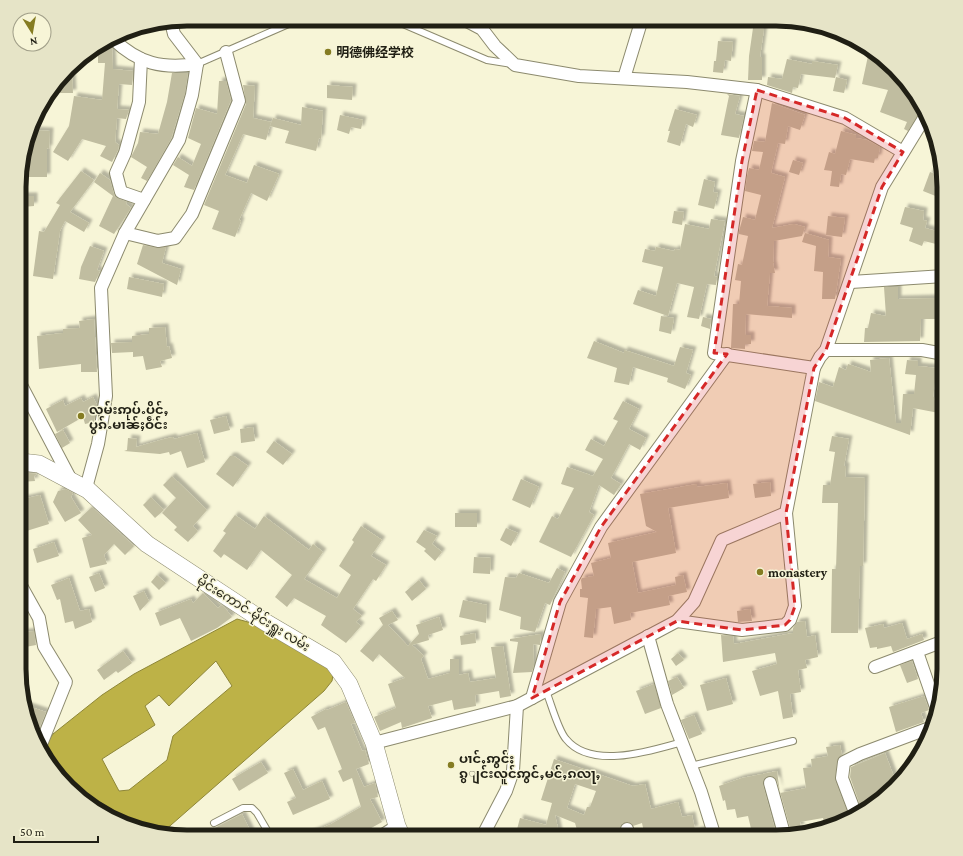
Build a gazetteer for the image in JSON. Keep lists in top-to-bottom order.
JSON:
{
  "streets": {
    "main road": ["မိုင်းကောင်-မိုင်းရှူး လမ်း"]
  },
  "places": [
    "明德佛经学校",
    "လုမ်းဢုပ်ႉပိူင်ႇ ပွၵ်ႉမၢၼ်ႈဝဵင်း",
    "monastery",
    "ပၢင်ႇဢွင်ႈ ၵွျင်းလူင်ဢွင်ႇမင်ႇၵလႃႇ"
  ],
  "scale_bar": "50 m",
  "north": "bottom"
}
